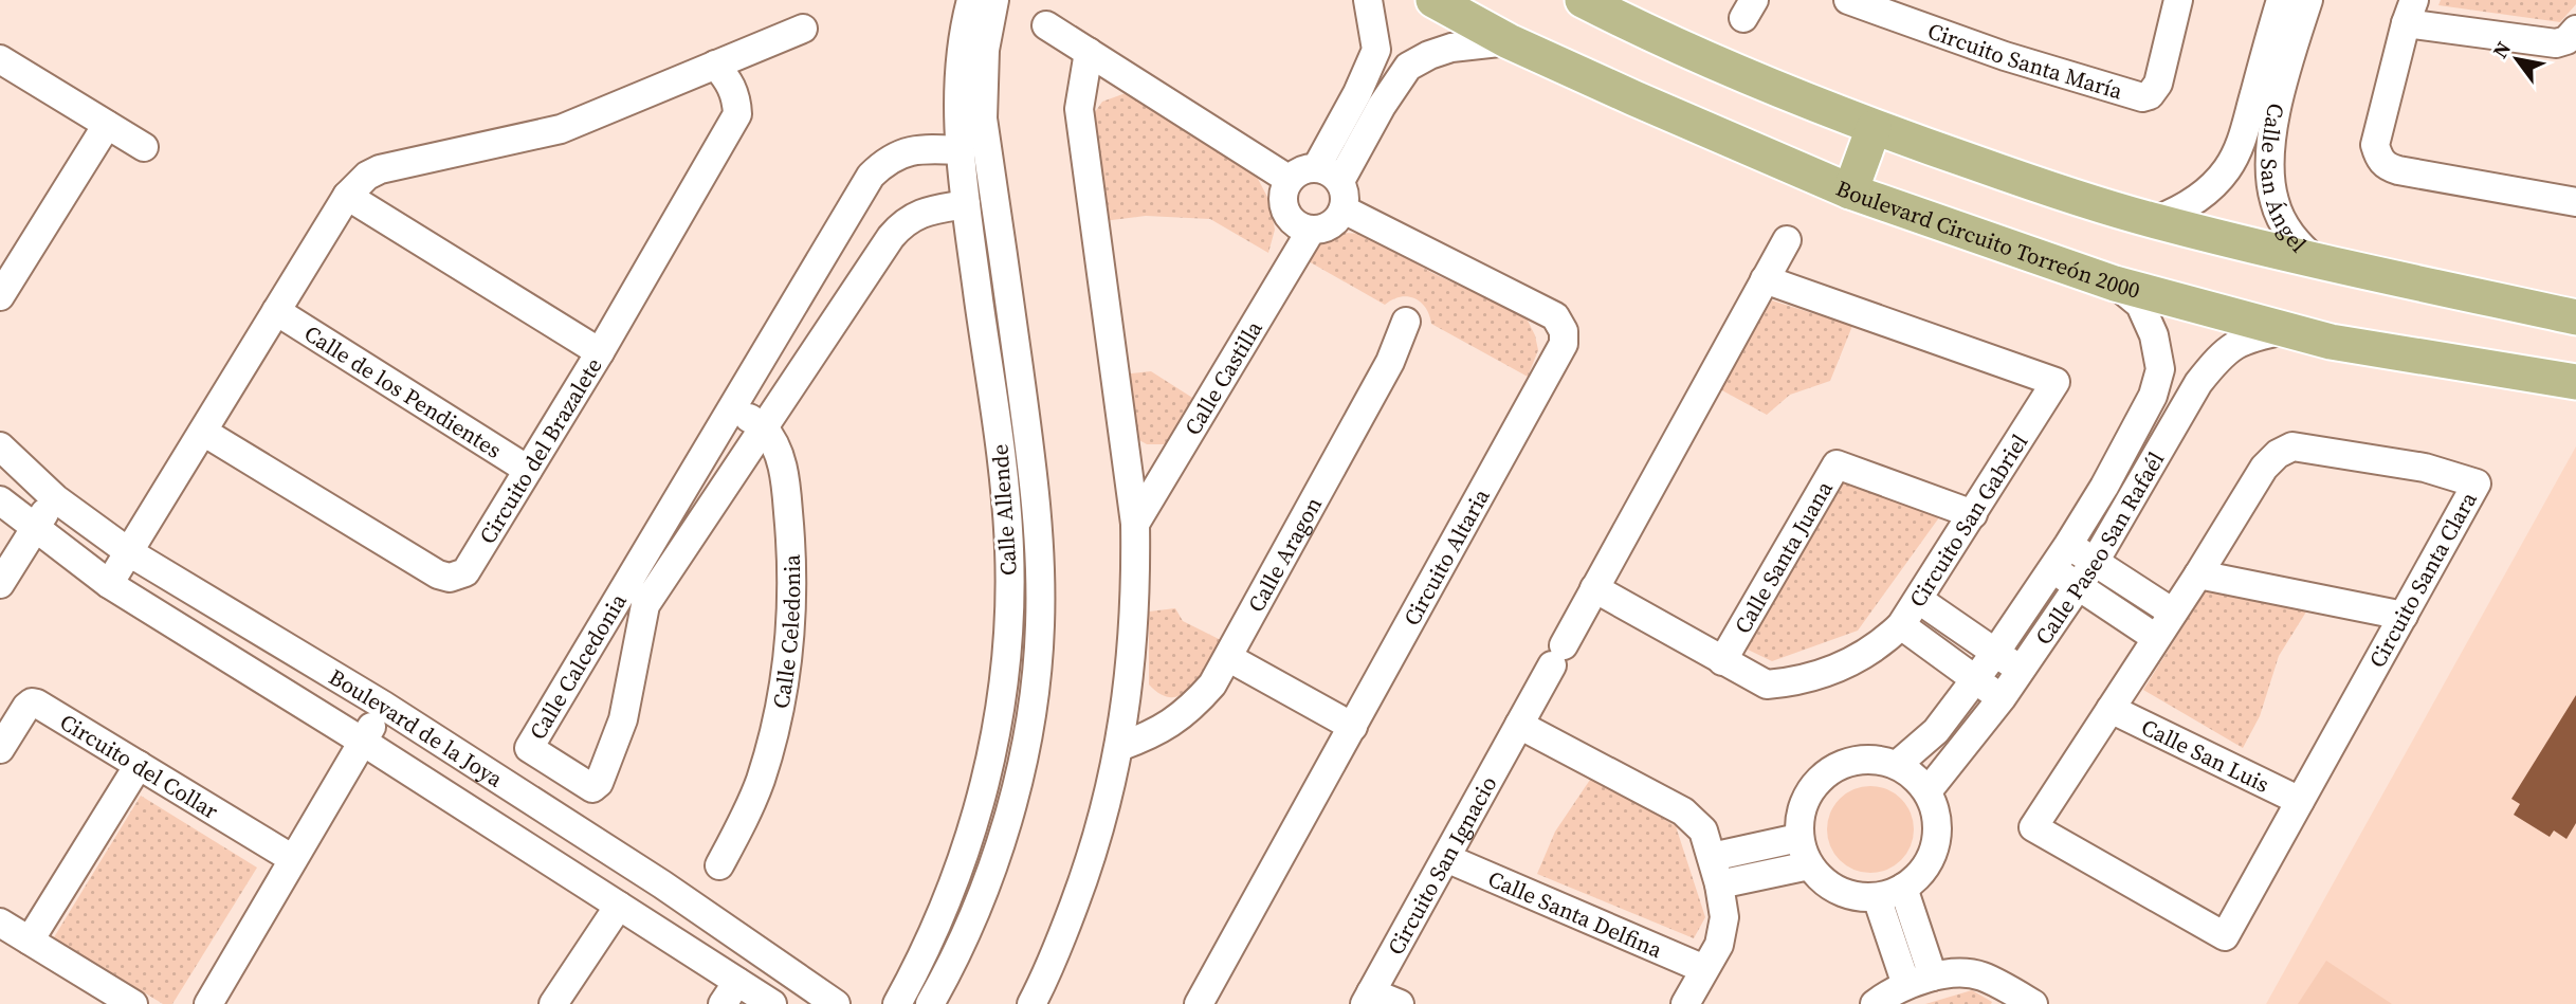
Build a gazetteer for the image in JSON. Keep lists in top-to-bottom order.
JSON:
{
  "streets": {
    "main road": ["Boulevard Circuito Torreón 2000"],
    "street": [
      "Circuito Santa María",
      "Calle San Ángel",
      "Calle Castilla",
      "Calle de los Pendientes",
      "Circuito del Brazalete",
      "Calle Allende",
      "Circuito San Gabriel",
      "Calle Paseo San Rafaél",
      "Calle Aragon",
      "Circuito Altaria",
      "Calle Santa Juana",
      "Circuito Santa Clara",
      "Calle Celedonia",
      "Calle Calcedonia",
      "Boulevard de la Joya",
      "Calle San Luis",
      "Circuito del Collar",
      "Circuito San Ignacio",
      "Calle Santa Delfina"
    ]
  },
  "crossings": [
    ["Boulevard Circuito Torreón 2000", "Calle Paseo San Rafaél"],
    ["Calle Castilla", "Circuito Altaria"],
    ["Calle de los Pendientes", "Circuito del Brazalete"],
    ["Calle Allende", "Calle Calcedonia"],
    ["Circuito San Gabriel", "Calle Santa Juana"],
    ["Circuito San Gabriel", "Circuito San Ignacio"],
    ["Circuito Santa Clara", "Calle San Luis"],
    ["Calle Celedonia", "Calle Calcedonia"],
    ["Circuito San Ignacio", "Calle Santa Delfina"]
  ],
  "north": "top left"
}
